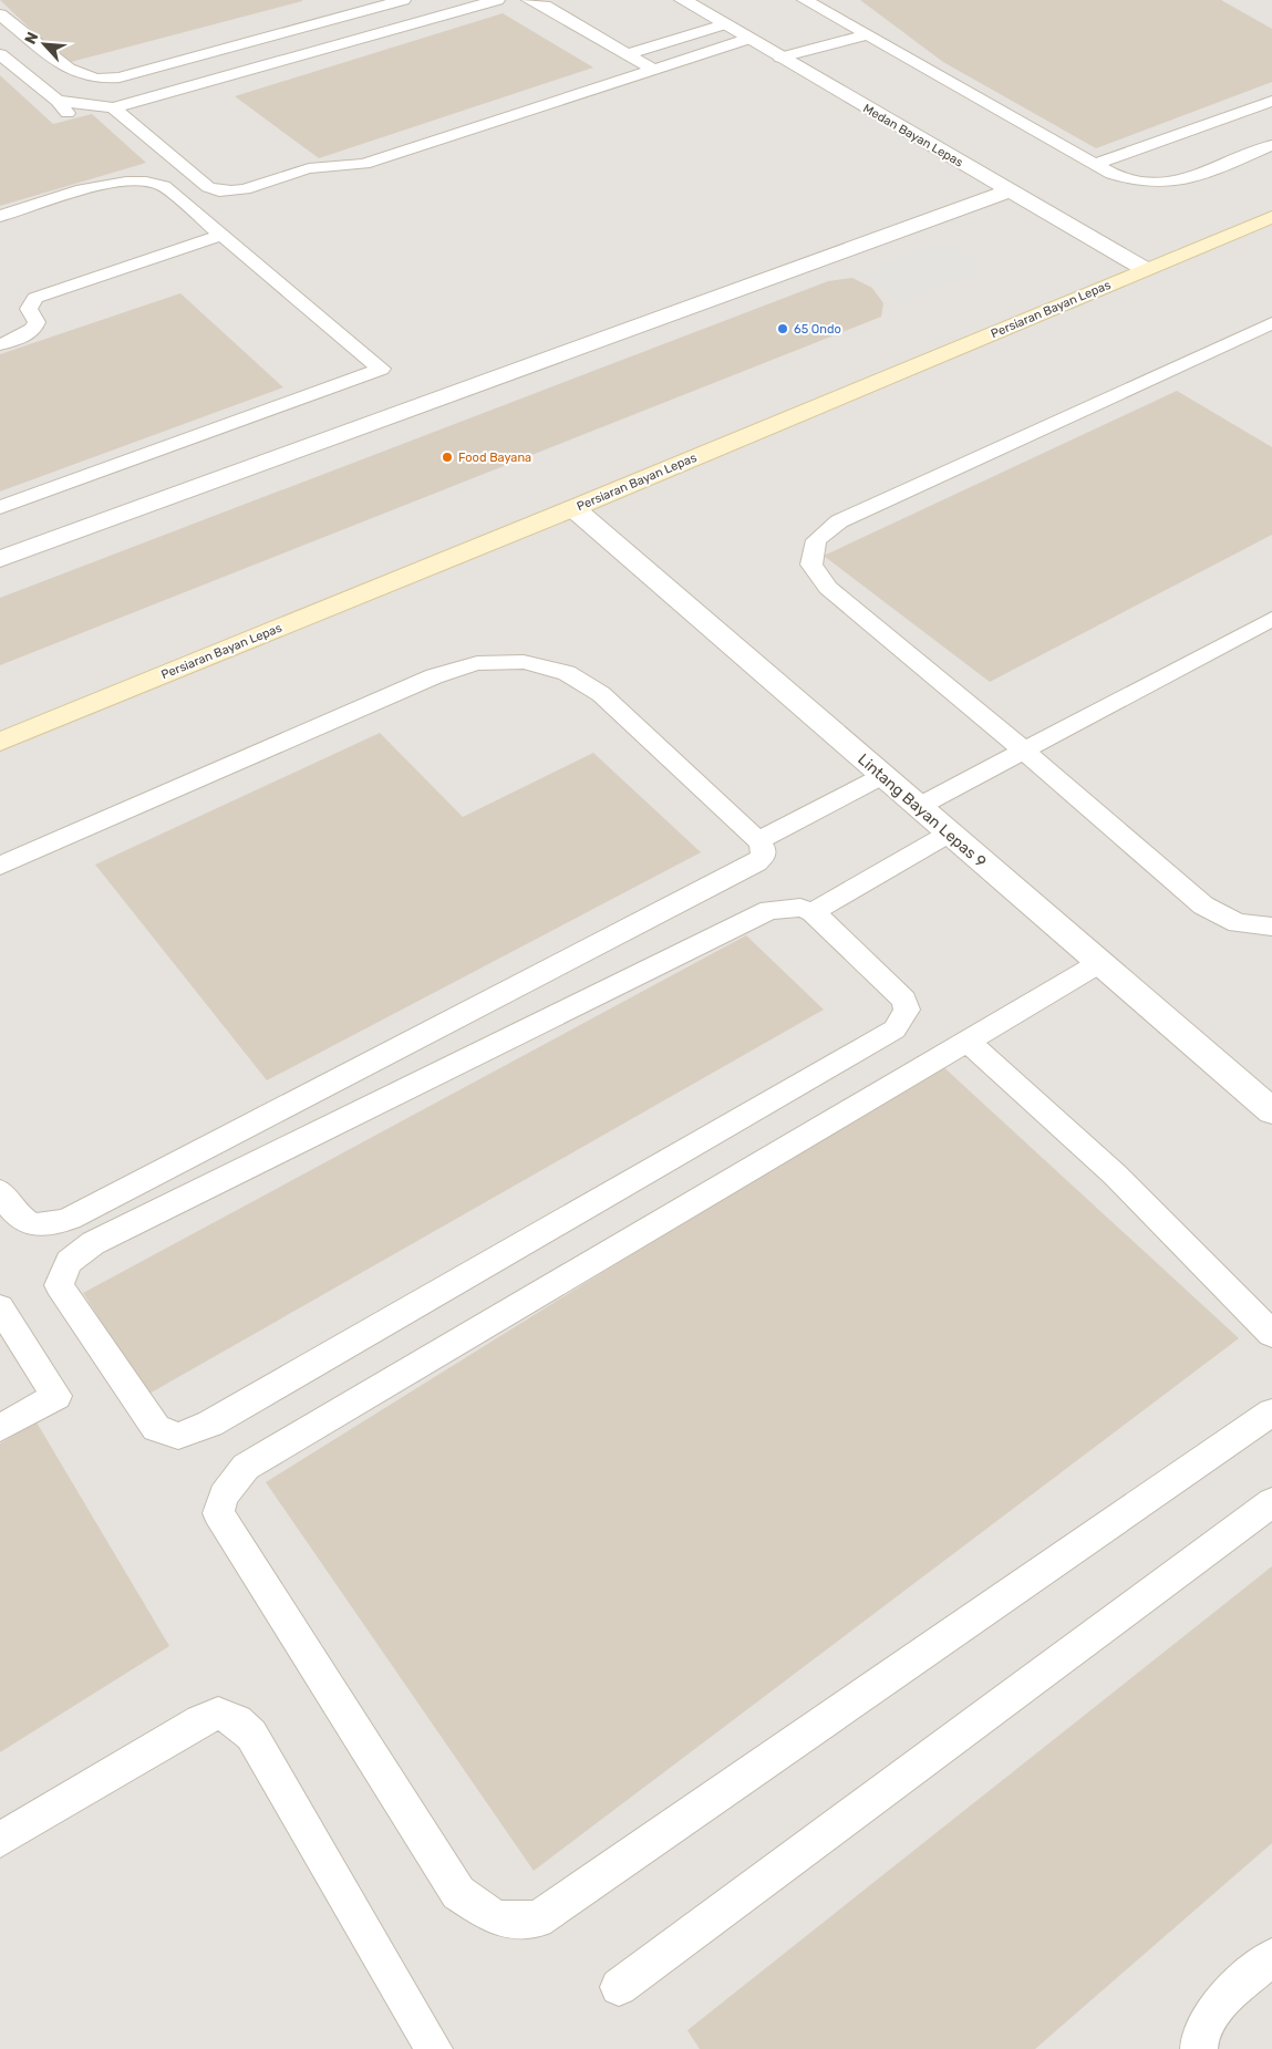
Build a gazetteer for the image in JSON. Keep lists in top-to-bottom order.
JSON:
{
  "streets": {
    "street": ["Medan Bayan Lepas", "Persiaran Bayan Lepas", "Lintang Bayan Lepas 9"]
  },
  "crossings": [
    ["Medan Bayan Lepas", "Persiaran Bayan Lepas"],
    ["Persiaran Bayan Lepas", "Lintang Bayan Lepas 9"]
  ],
  "places": ["65 Ondo", "Food Bayana"],
  "north": "top left"
}
